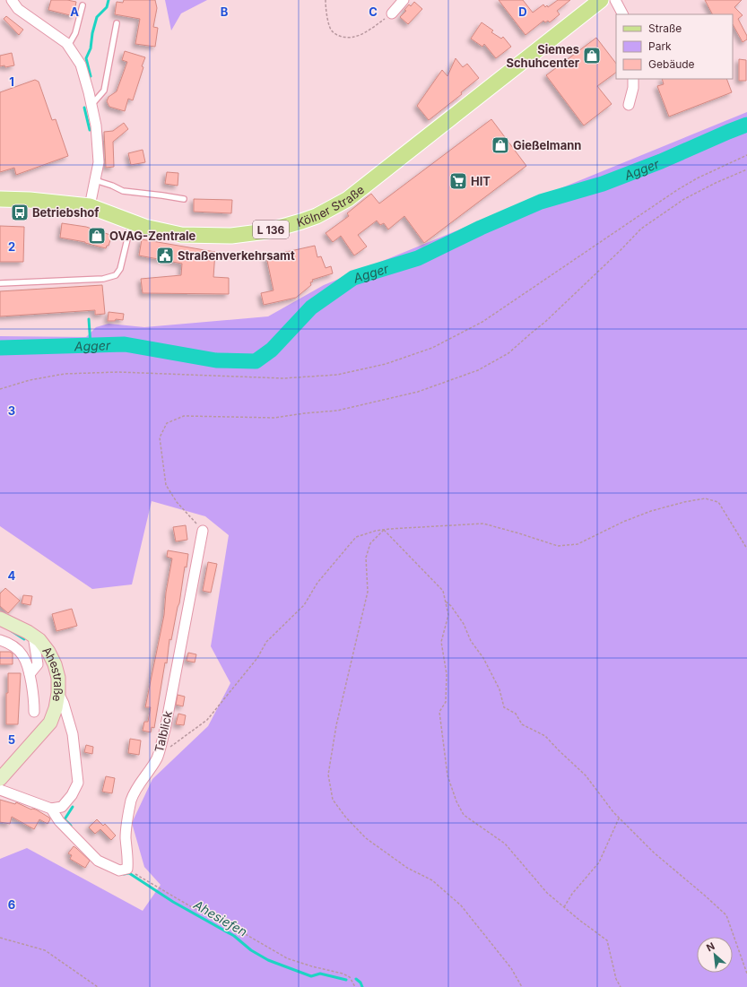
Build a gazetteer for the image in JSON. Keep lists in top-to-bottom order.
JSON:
{
  "streets": {
    "main road": ["Kölner Straße", "L 136", "Ahestraße"],
    "street": ["Talblick"]
  },
  "water": ["Agger", "Ahesiefen"],
  "places": {
    "shop": ["Siemes Schuhcenter", "Gießelmann", "OVAG-Zentrale"],
    "supermarket": ["HIT"],
    "bus stop": ["Betriebshof"],
    "public building": ["Straßenverkehrsamt"]
  },
  "legend": ["Straße", "Park", "Gebäude"],
  "north": "top left",
  "grid": {
    "columns": [
      "A",
      "B",
      "C",
      "D"
    ],
    "rows": [
      "1",
      "2",
      "3",
      "4",
      "5",
      "6"
    ]
  }
}
